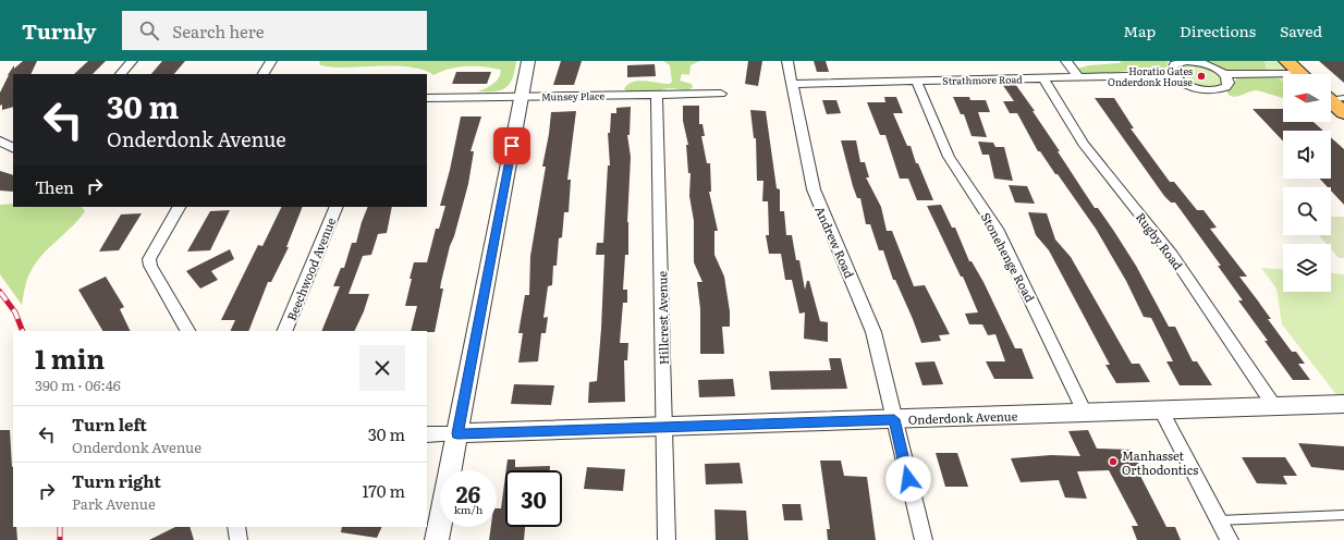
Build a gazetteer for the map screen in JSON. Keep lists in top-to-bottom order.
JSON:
{
  "streets": {
    "street": [
      "Strathmore Road",
      "Munsey Place",
      "Rugby Road",
      "Andrew Road",
      "Stonehenge Road",
      "Beechwood Avenue",
      "Hillcrest Avenue",
      "Onderdonk Avenue"
    ]
  },
  "crossings": [
    ["Strathmore Road", "Rugby Road"],
    ["Strathmore Road", "Andrew Road"],
    ["Strathmore Road", "Stonehenge Road"],
    ["Munsey Place", "Hillcrest Avenue"],
    ["Rugby Road", "Onderdonk Avenue"],
    ["Andrew Road", "Onderdonk Avenue"],
    ["Stonehenge Road", "Onderdonk Avenue"],
    ["Hillcrest Avenue", "Onderdonk Avenue"]
  ],
  "places": ["Horatio Gates Onderdonk House", "Manhasset Orthodontics"],
  "north": "left",
  "page": {
    "header": "Turnly",
    "search": "Search here",
    "nav": ["Map", "Directions", "Saved"],
    "turn": ["30 m", "Onderdonk Avenue"],
    "then": "Then",
    "heading": ["1 min", "390 m · 06:46"],
    "list": [
      {
        "name": "Turn left",
        "note": "Onderdonk Avenue",
        "value": "30 m"
      },
      {
        "name": "Turn right",
        "note": "Park Avenue",
        "value": "170 m"
      }
    ],
    "speed": "26 km/h",
    "limit": "30"
  }
}
